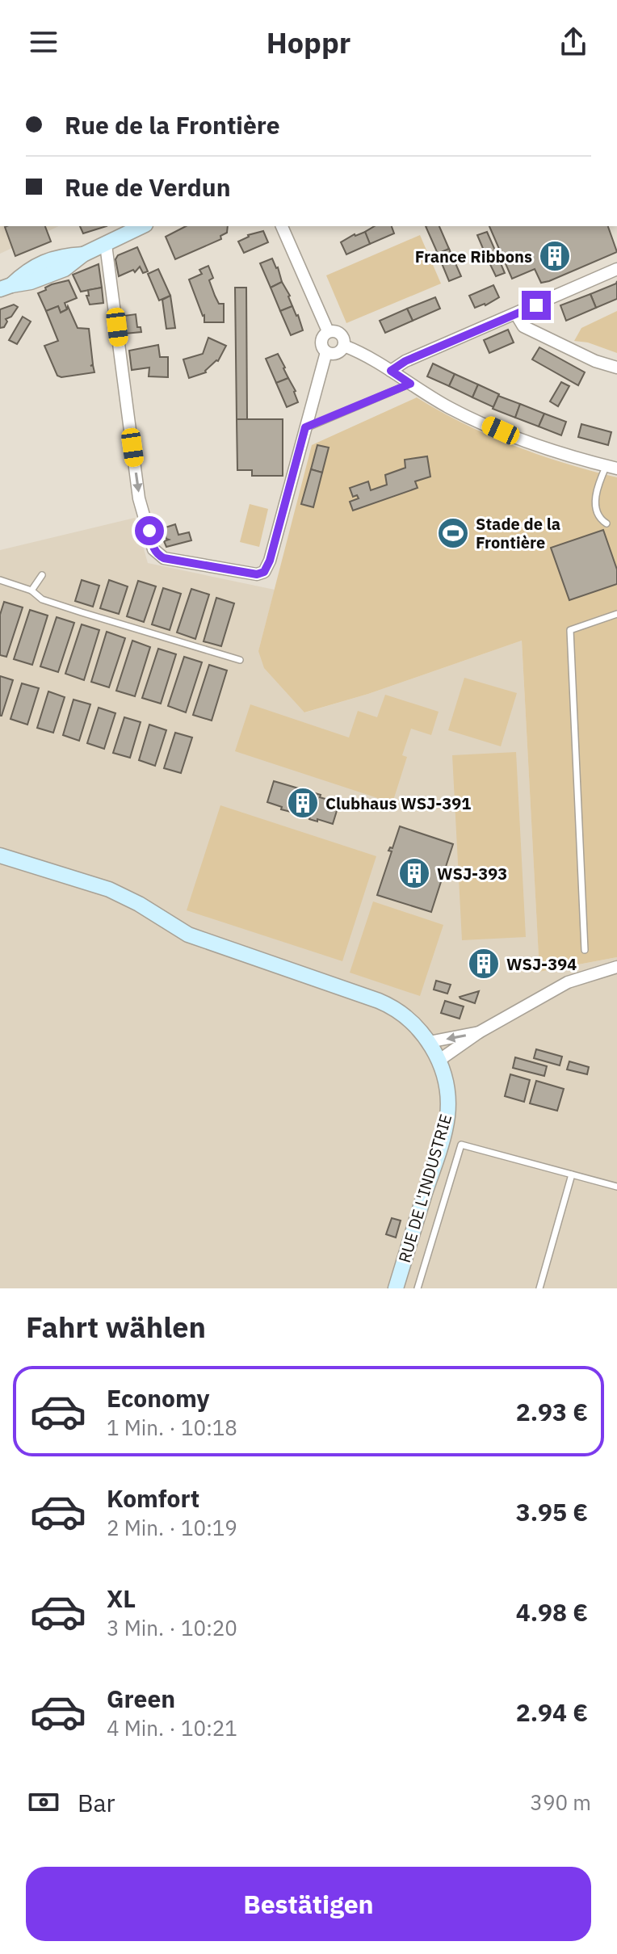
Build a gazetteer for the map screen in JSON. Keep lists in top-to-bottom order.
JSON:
{
  "streets": {
    "main road": ["RUE DE L'INDUSTRIE"]
  },
  "places": {
    "building": [
      "France Ribbons",
      "Clubhaus WSJ-391",
      "WSJ-393",
      "WSJ-394"
    ],
    "sports": ["Stade de la Frontière"]
  },
  "page": {
    "header": "Hoppr",
    "banner": ["Rue de la Frontière", "Rue de Verdun"],
    "heading": "Fahrt wählen",
    "list": [
      {
        "name": "Economy",
        "note": "1 Min. · 10:18",
        "value": "2.93 €"
      },
      {
        "name": "Komfort",
        "note": "2 Min. · 10:19",
        "value": "3.95 €"
      },
      {
        "name": "XL",
        "note": "3 Min. · 10:20",
        "value": "4.98 €"
      },
      {
        "name": "Green",
        "note": "4 Min. · 10:21",
        "value": "2.94 €"
      }
    ],
    "pay": ["Bar", "390 m"],
    "buttons": "Bestätigen"
  }
}
